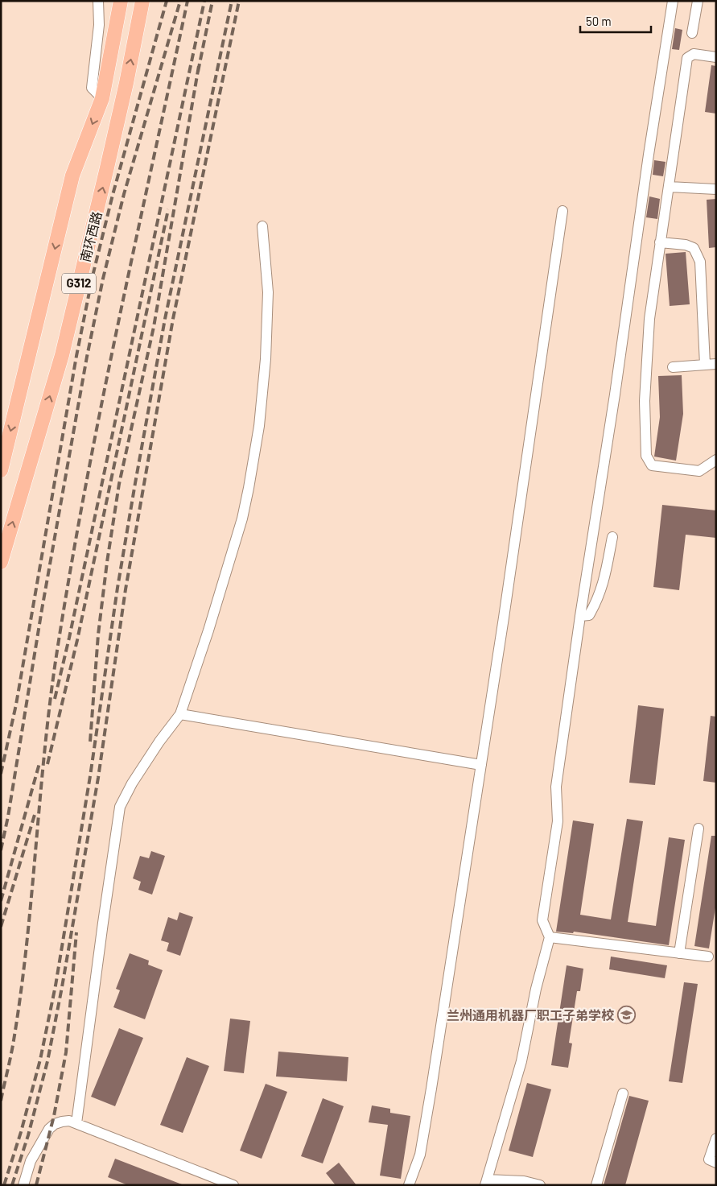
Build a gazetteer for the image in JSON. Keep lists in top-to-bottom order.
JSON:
{
  "streets": {
    "highway": ["南环西路", "G312"]
  },
  "places": {
    "school or university": ["兰州通用机器厂职工子弟学校"]
  },
  "scale_bar": "50 m"
}
